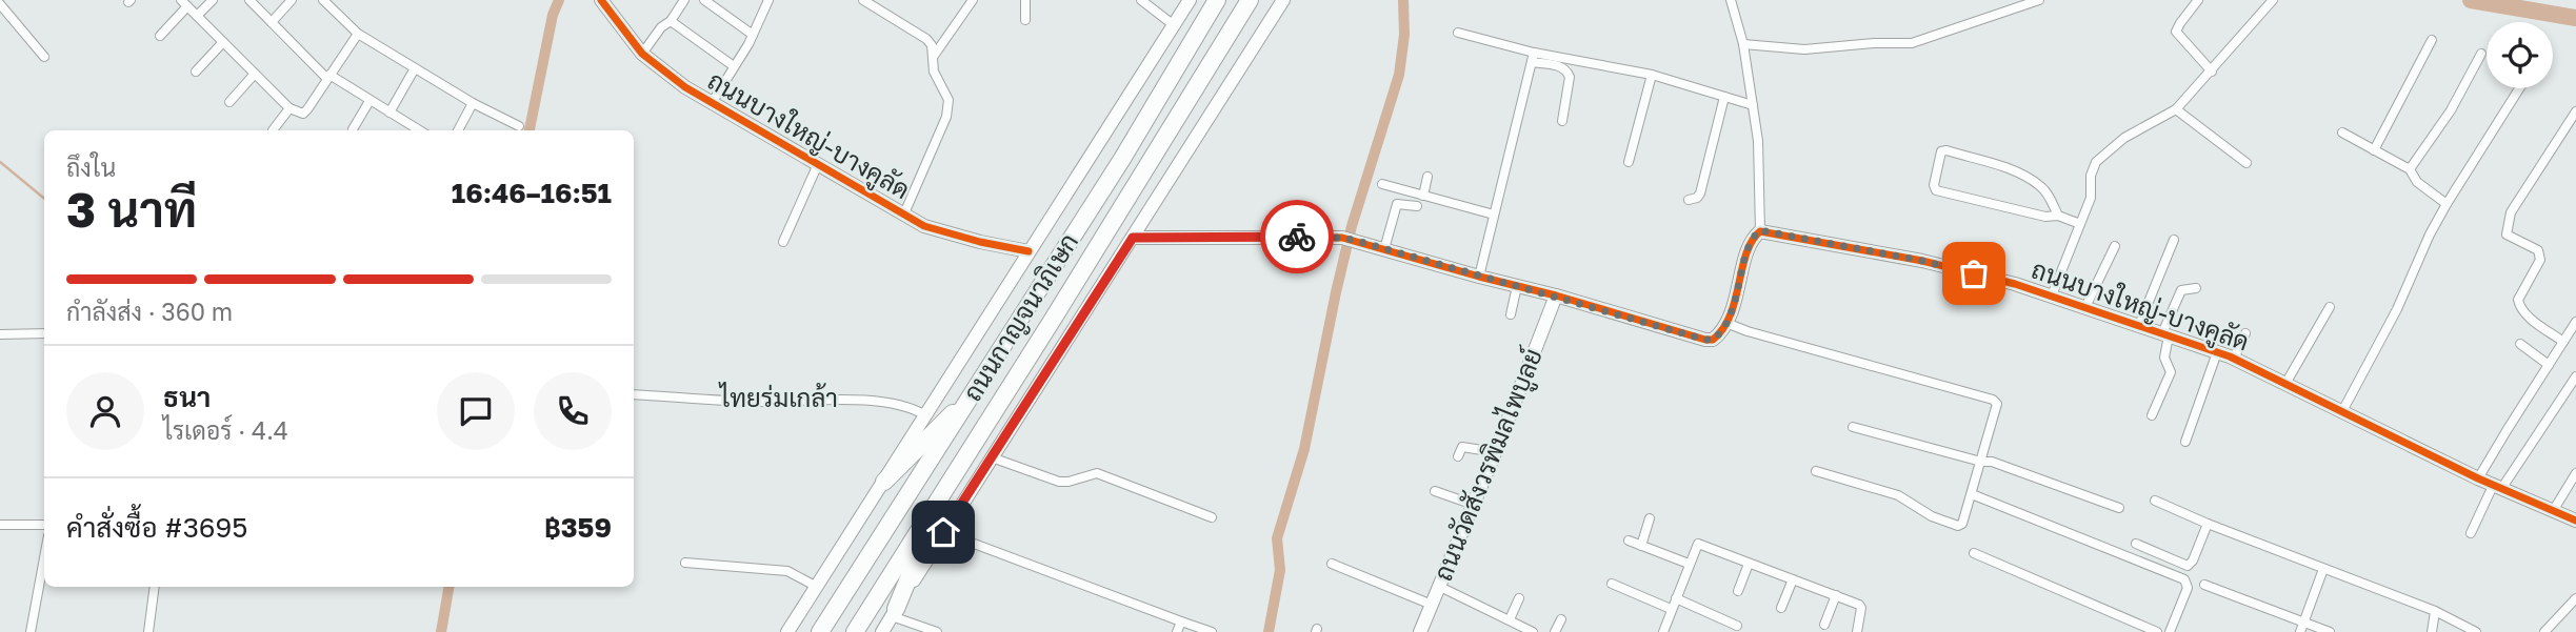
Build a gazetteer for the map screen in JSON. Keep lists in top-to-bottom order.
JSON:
{
  "streets": {
    "highway": ["ถนนกาญจนาภิเษก"],
    "street": ["ถนนบางใหญ่-บางคูลัด", "ไทยร่มเกล้า", "ถนนวัดสังวรพิมลไพบูลย์"]
  },
  "page": {
    "heading": ["3 นาที", "ถึงใน", "16:46–16:51"],
    "panel": [
      "ธนา",
      "ไรเดอร์ · 4.4",
      "คำสั่งซื้อ #3695",
      "฿359"
    ],
    "bar": "กำลังส่ง · 360 m"
  }
}
